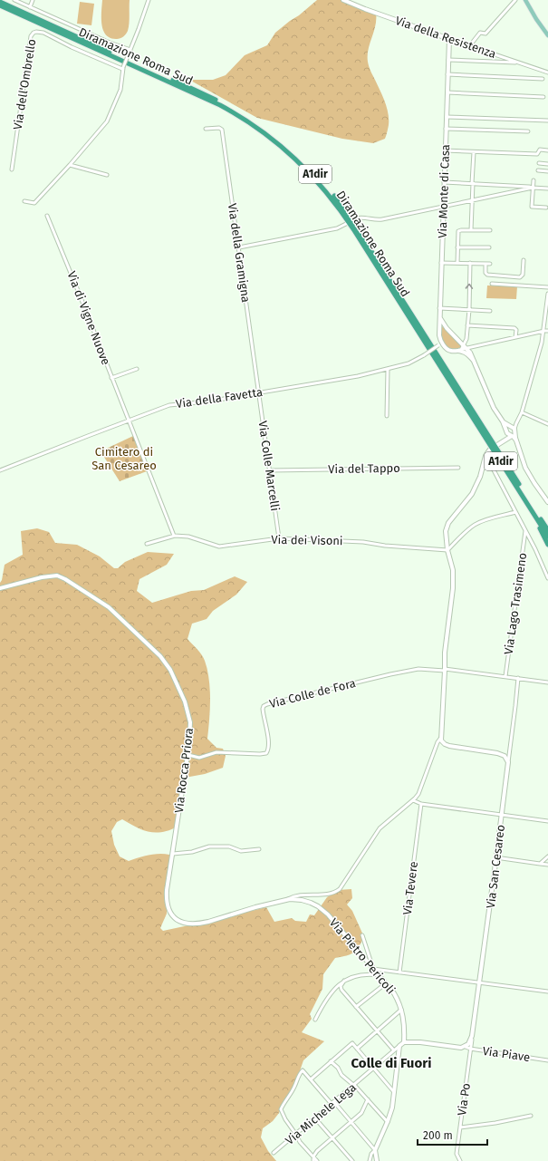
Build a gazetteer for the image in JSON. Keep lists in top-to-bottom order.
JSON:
{
  "streets": {
    "highway": ["Diramazione Roma Sud", "A1dir"],
    "street": [
      "Via della Resistenza",
      "Via dell'Ombrello",
      "Via Monte di Casa",
      "Via della Gramigna",
      "Via di Vigne Nuove",
      "Via della Favetta",
      "Via Colle Marcelli",
      "Via del Tappo",
      "Via dei Visoni",
      "Via Lago Trasimeno",
      "Via Colle de Fora",
      "Via Rocca Priora",
      "Via San Cesareo",
      "Via Tevere",
      "Via Pietro Pericoli",
      "Via Piave",
      "Via Po",
      "Via Michele Lega"
    ]
  },
  "crossings": [
    ["Via della Resistenza", "Via Monte di Casa"],
    ["Via Monte di Casa", "Via della Favetta"],
    ["Via della Gramigna", "Via della Favetta"],
    ["Via della Gramigna", "Via Colle Marcelli"],
    ["Via di Vigne Nuove", "Via della Favetta"],
    ["Via di Vigne Nuove", "Via dei Visoni"],
    ["Via della Favetta", "Via Colle Marcelli"],
    ["Via Colle Marcelli", "Via del Tappo"],
    ["Via Colle Marcelli", "Via dei Visoni"],
    ["Via Colle de Fora", "Via Rocca Priora"],
    ["Via Rocca Priora", "Via Pietro Pericoli"],
    ["Via San Cesareo", "Via Piave"],
    ["Via San Cesareo", "Via Po"],
    ["Via Piave", "Via Po"]
  ],
  "districts": ["Colle di Fuori"],
  "parks": ["Cimitero di San Cesareo"],
  "scale_bar": "200 m"
}
